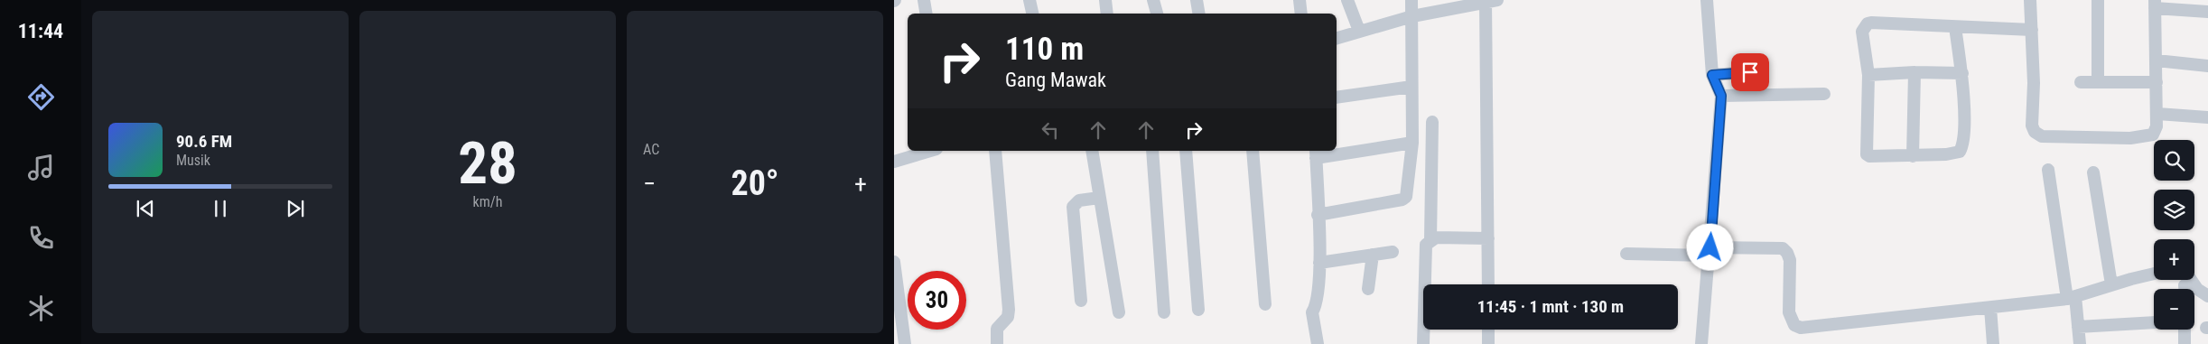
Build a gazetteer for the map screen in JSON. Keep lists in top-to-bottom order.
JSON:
{
  "page": {
    "tabs": "11:44",
    "tile": [
      ["28", "km/h"],
      "AC"
    ],
    "turn": ["110 m", "Gang Mawak"],
    "song": ["90.6 FM", "Musik"],
    "map_buttons": ["+", "−"],
    "heat": ["−", "20°", "+"],
    "limit": "30",
    "trip": "11:45 · 1 mnt · 130 m"
  }
}
